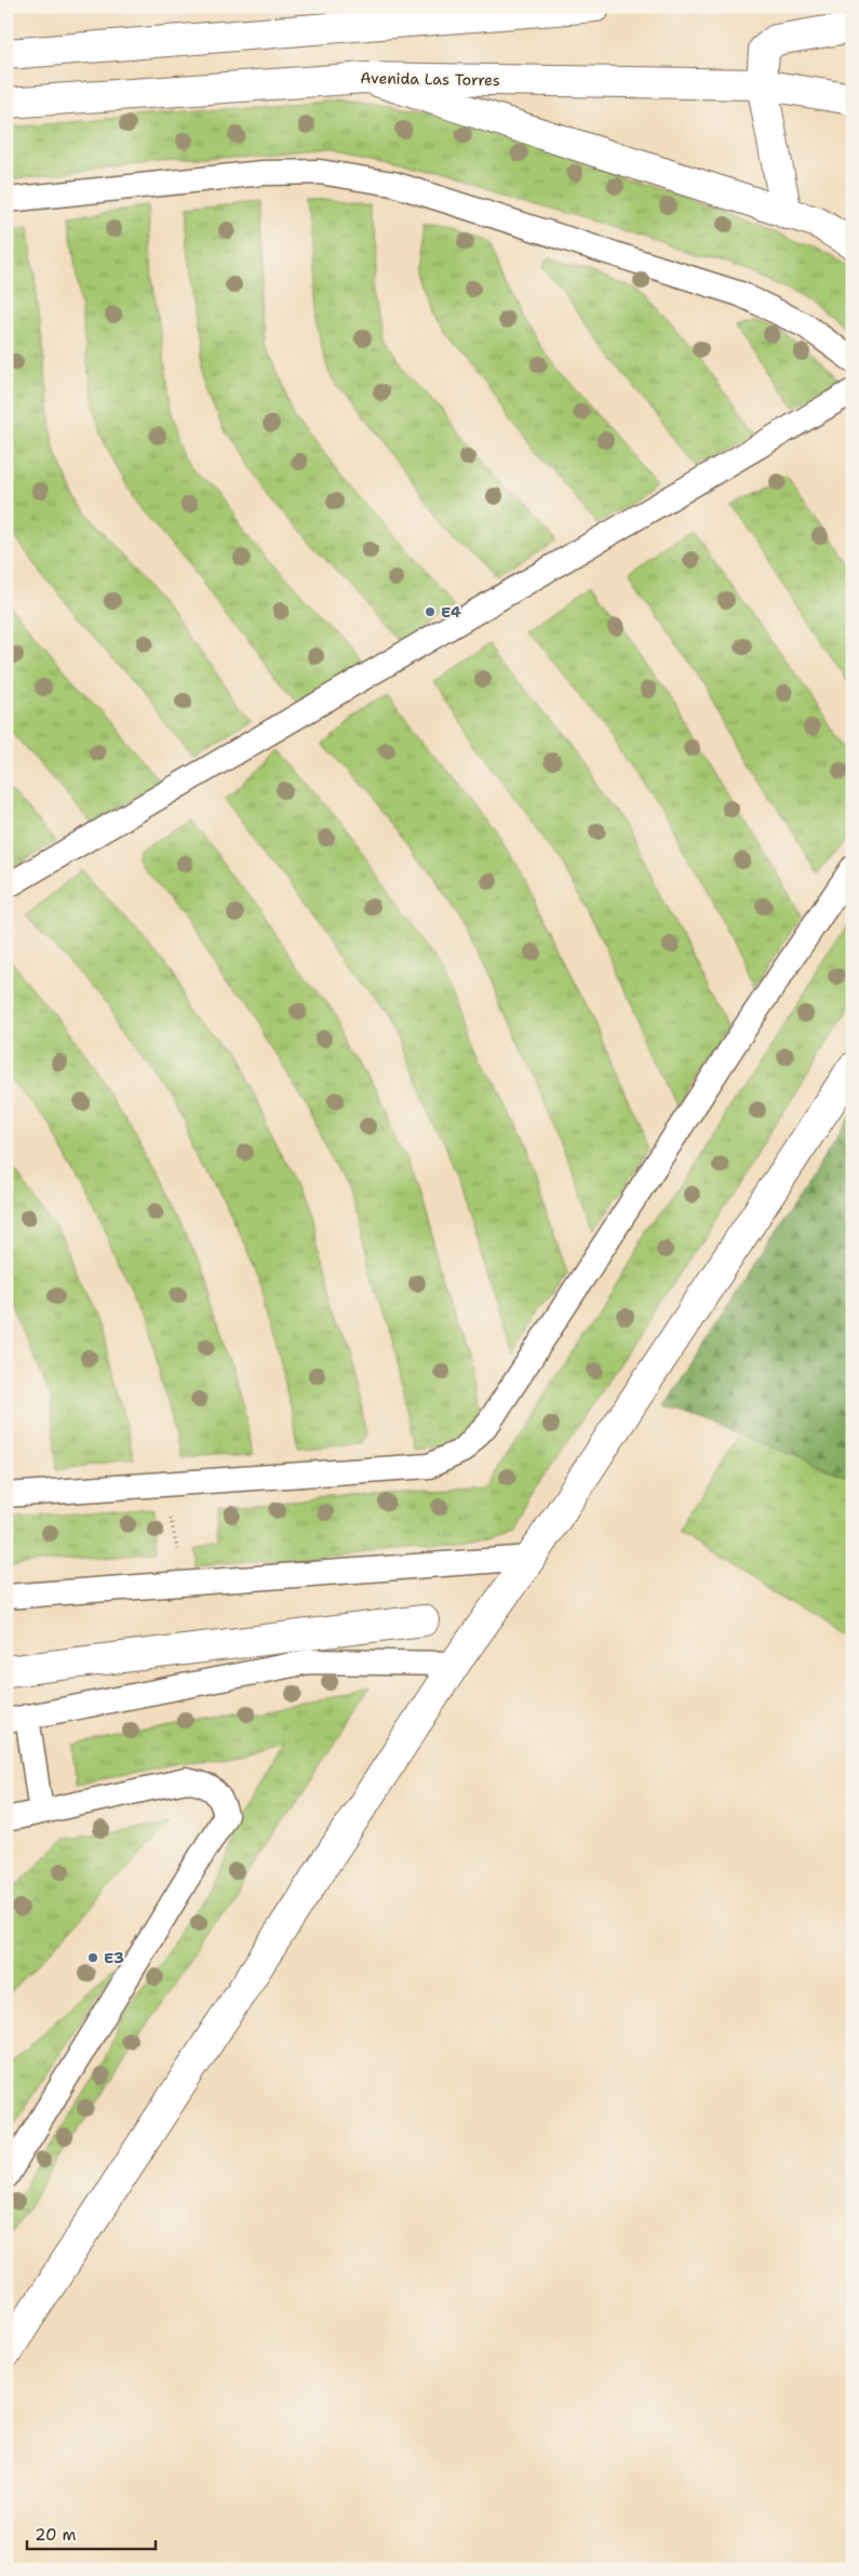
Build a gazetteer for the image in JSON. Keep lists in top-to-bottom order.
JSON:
{
  "streets": {
    "street": ["Avenida Las Torres"]
  },
  "places": ["E4", "E3"],
  "scale_bar": "20 m"
}
